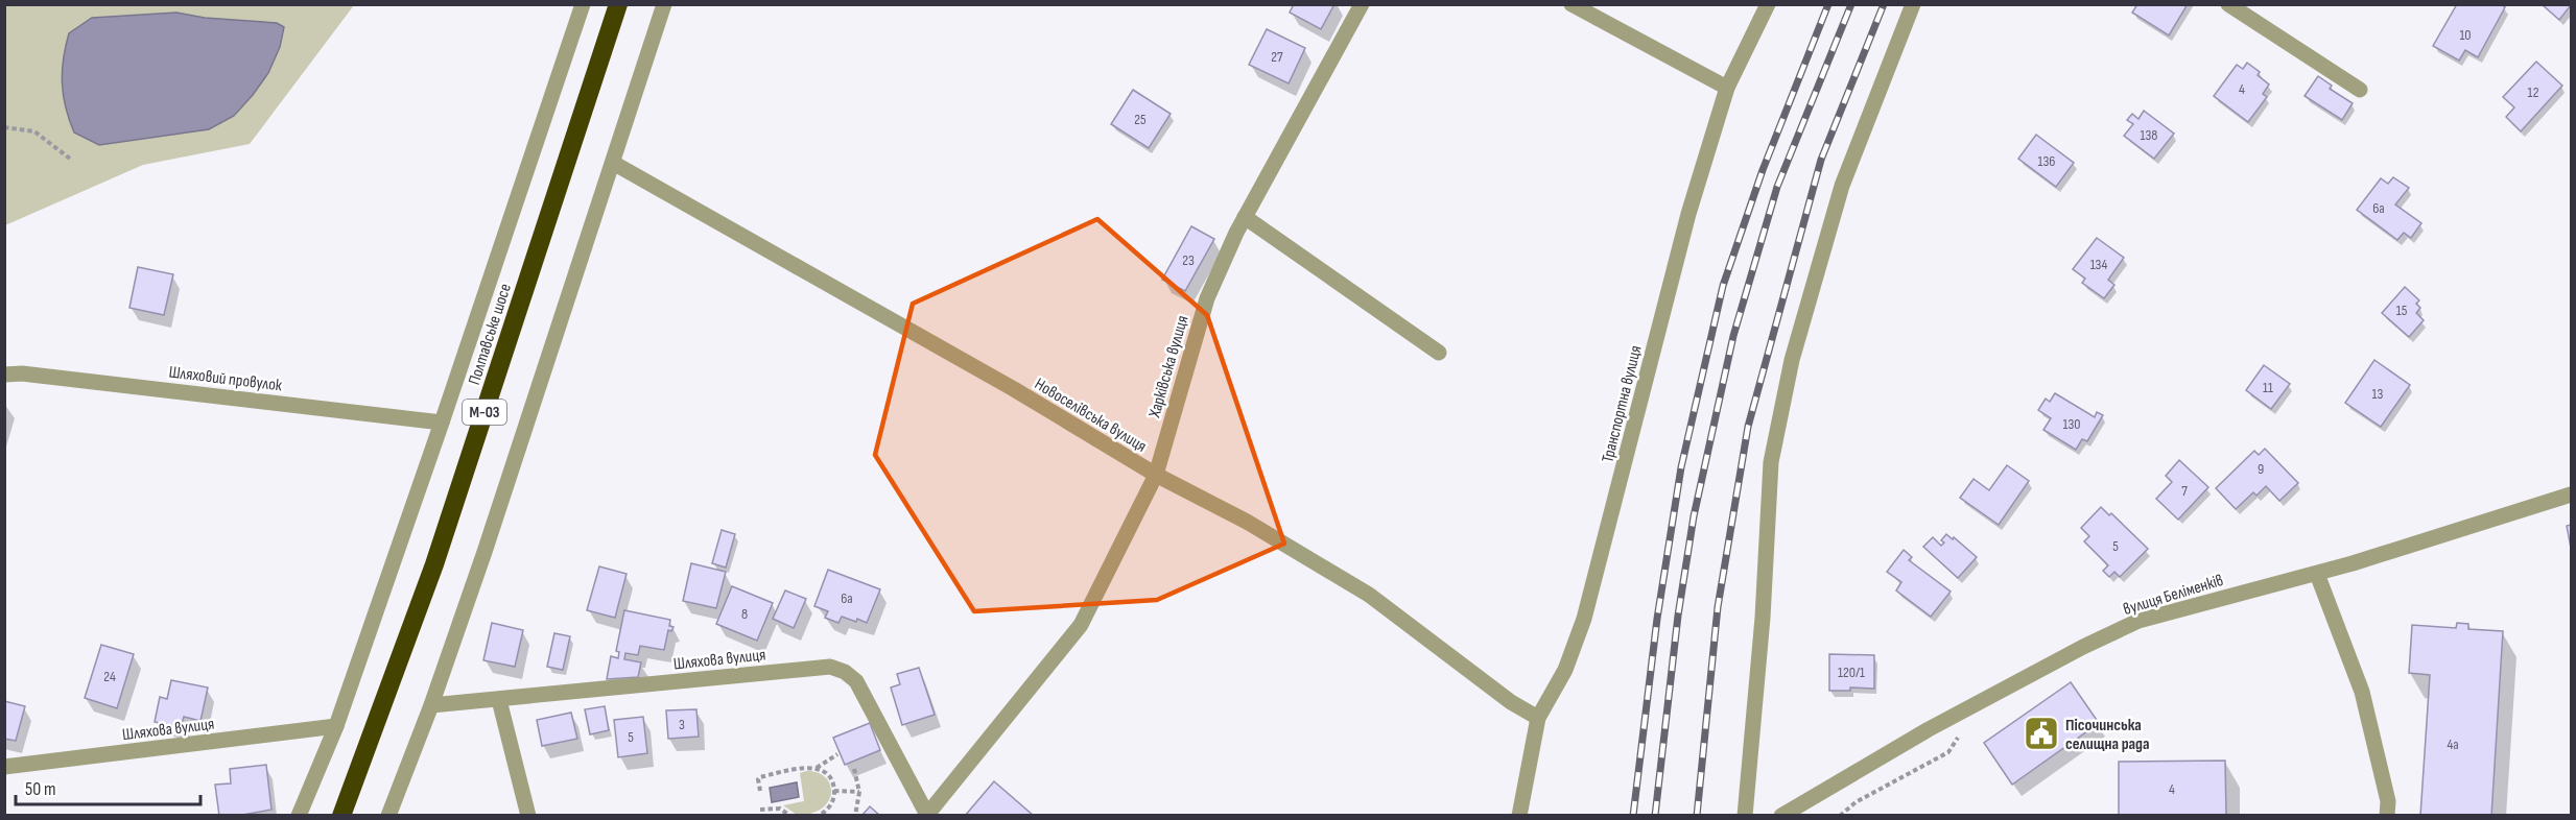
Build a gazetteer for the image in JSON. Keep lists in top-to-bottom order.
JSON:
{
  "streets": {
    "highway": ["Полтавське шосе", "М-03"],
    "street": [
      "Харківська вулиця",
      "Шляховий провулок",
      "Транспортна вулиця",
      "Новоселівська вулиця",
      "вулиця Беліменків",
      "Шляхова вулиця"
    ]
  },
  "crossings": [
    ["Харківська вулиця", "Новоселівська вулиця"],
    ["Харківська вулиця", "Шляхова вулиця"],
    ["Транспортна вулиця", "Новоселівська вулиця"]
  ],
  "places": {
    "public building": ["Пісочинська селищна рада"]
  },
  "house_numbers": [
    "10",
    "27",
    "4",
    "12",
    "25",
    "138",
    "136",
    "6а",
    "23",
    "134",
    "15",
    "11",
    "13",
    "130",
    "9",
    "7",
    "5",
    "6а",
    "8",
    "120/1",
    "24",
    "3",
    "5",
    "4а",
    "4"
  ],
  "scale_bar": "50 m"
}
